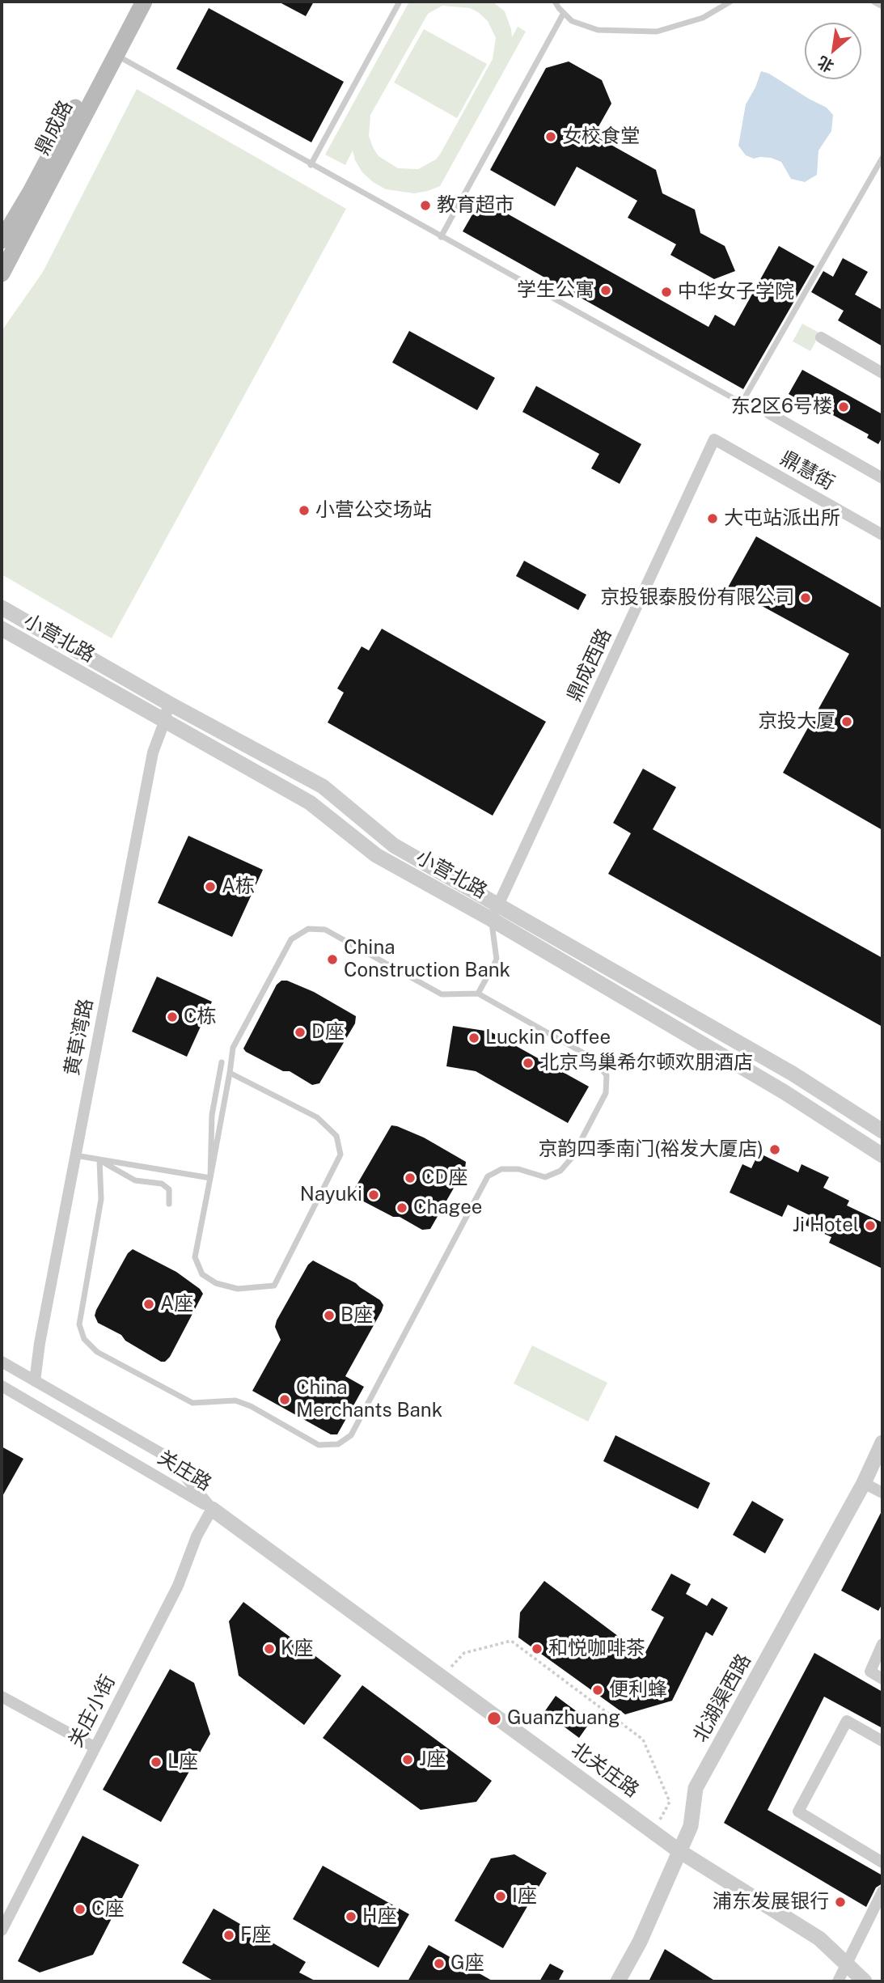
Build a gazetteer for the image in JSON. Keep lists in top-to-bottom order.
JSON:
{
  "streets": {
    "main road": ["鼎成路"],
    "street": [
      "鼎慧街",
      "小营北路",
      "鼎成西路",
      "黄草湾路",
      "关庄路",
      "北湖渠西路",
      "关庄小街",
      "北关庄路"
    ]
  },
  "crossings": [
    ["鼎慧街", "鼎成西路"],
    ["小营北路", "鼎成西路"],
    ["小营北路", "黄草湾路"],
    ["黄草湾路", "关庄路"],
    ["关庄路", "关庄小街"],
    ["关庄路", "北关庄路"],
    ["北湖渠西路", "北关庄路"],
    ["关庄小街", "北关庄路"]
  ],
  "places": [
    "女校食堂",
    "教育超市",
    "学生公寓",
    "中华女子学院",
    "东2区6号楼",
    "小营公交场站",
    "大屯站派出所",
    "京投银泰股份有限公司",
    "京投大厦",
    "A栋",
    "China Construction Bank",
    "C栋",
    "D座",
    "Luckin Coffee",
    "北京鸟巢希尔顿欢朋酒店",
    "京韵四季南门(裕发大厦店)",
    "CD座",
    "Nayuki",
    "Chagee",
    "Ji Hotel",
    "A座",
    "B座",
    "China Merchants Bank",
    "K座",
    "和悦咖啡茶",
    "便利蜂",
    "Guanzhuang",
    "J座",
    "L座",
    "I座",
    "浦东发展银行",
    "C座",
    "H座",
    "F座",
    "G座"
  ],
  "north": "bottom left"
}
